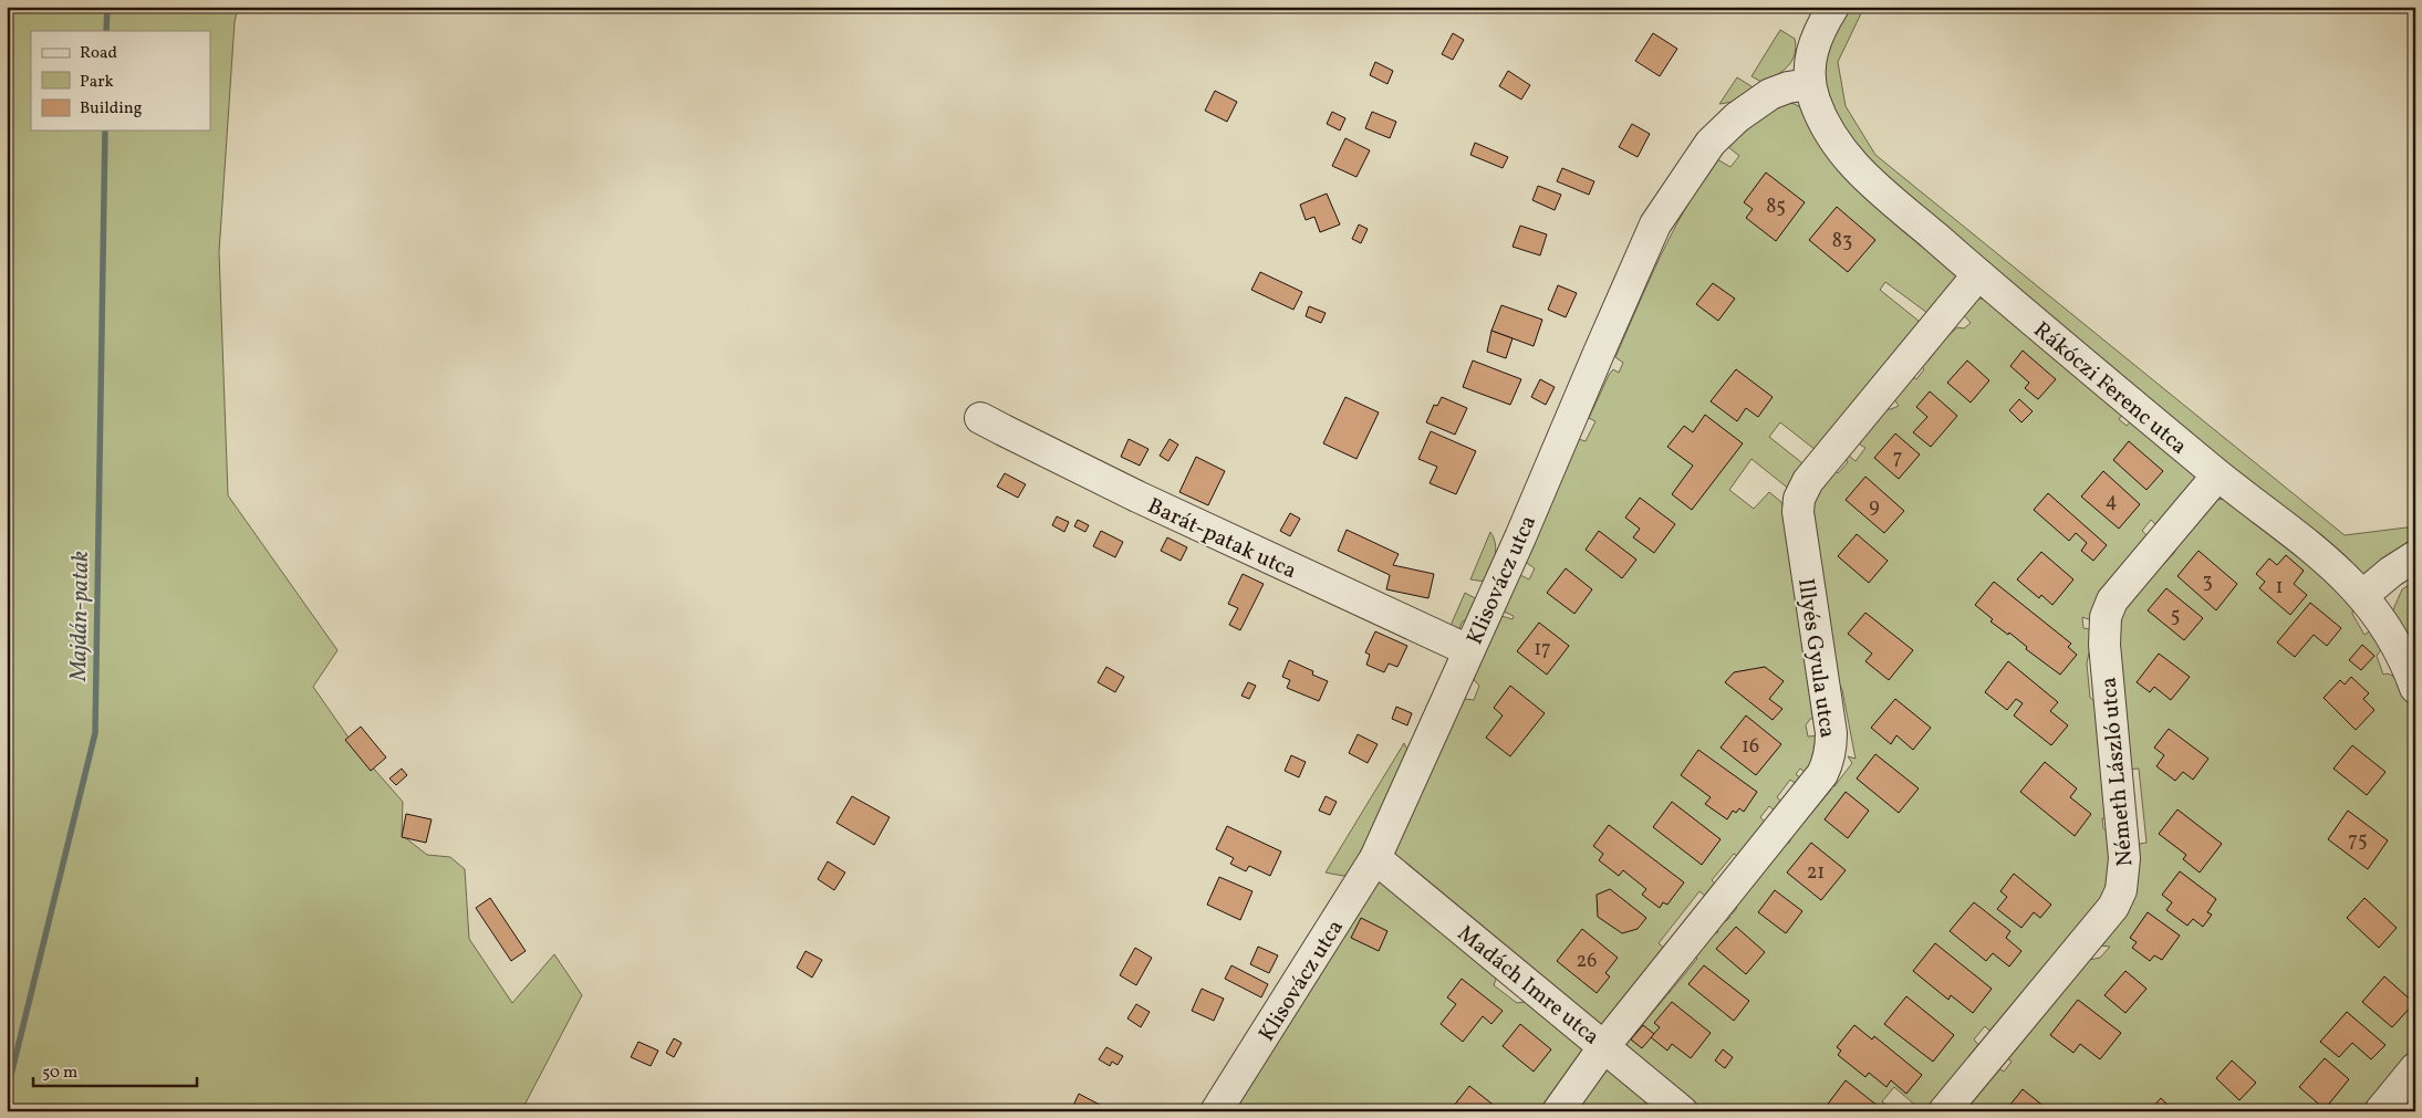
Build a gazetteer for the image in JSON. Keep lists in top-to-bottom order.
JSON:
{
  "streets": {
    "street": [
      "Rákóczi Ferenc utca",
      "Barát-patak utca",
      "Klisovácz utca",
      "Illyés Gyula utca",
      "Németh László utca",
      "Madách Imre utca"
    ]
  },
  "crossings": [
    ["Rákóczi Ferenc utca", "Klisovácz utca"],
    ["Rákóczi Ferenc utca", "Illyés Gyula utca"],
    ["Rákóczi Ferenc utca", "Németh László utca"],
    ["Barát-patak utca", "Klisovácz utca"],
    ["Klisovácz utca", "Madách Imre utca"],
    ["Illyés Gyula utca", "Madách Imre utca"]
  ],
  "water": ["Majdán-patak"],
  "house_numbers": [
    "85",
    "83",
    "7",
    "4",
    "9",
    "3",
    "1",
    "5",
    "17",
    "16",
    "75",
    "21",
    "26"
  ],
  "legend": ["Road", "Park", "Building"],
  "scale_bar": "50 m"
}
